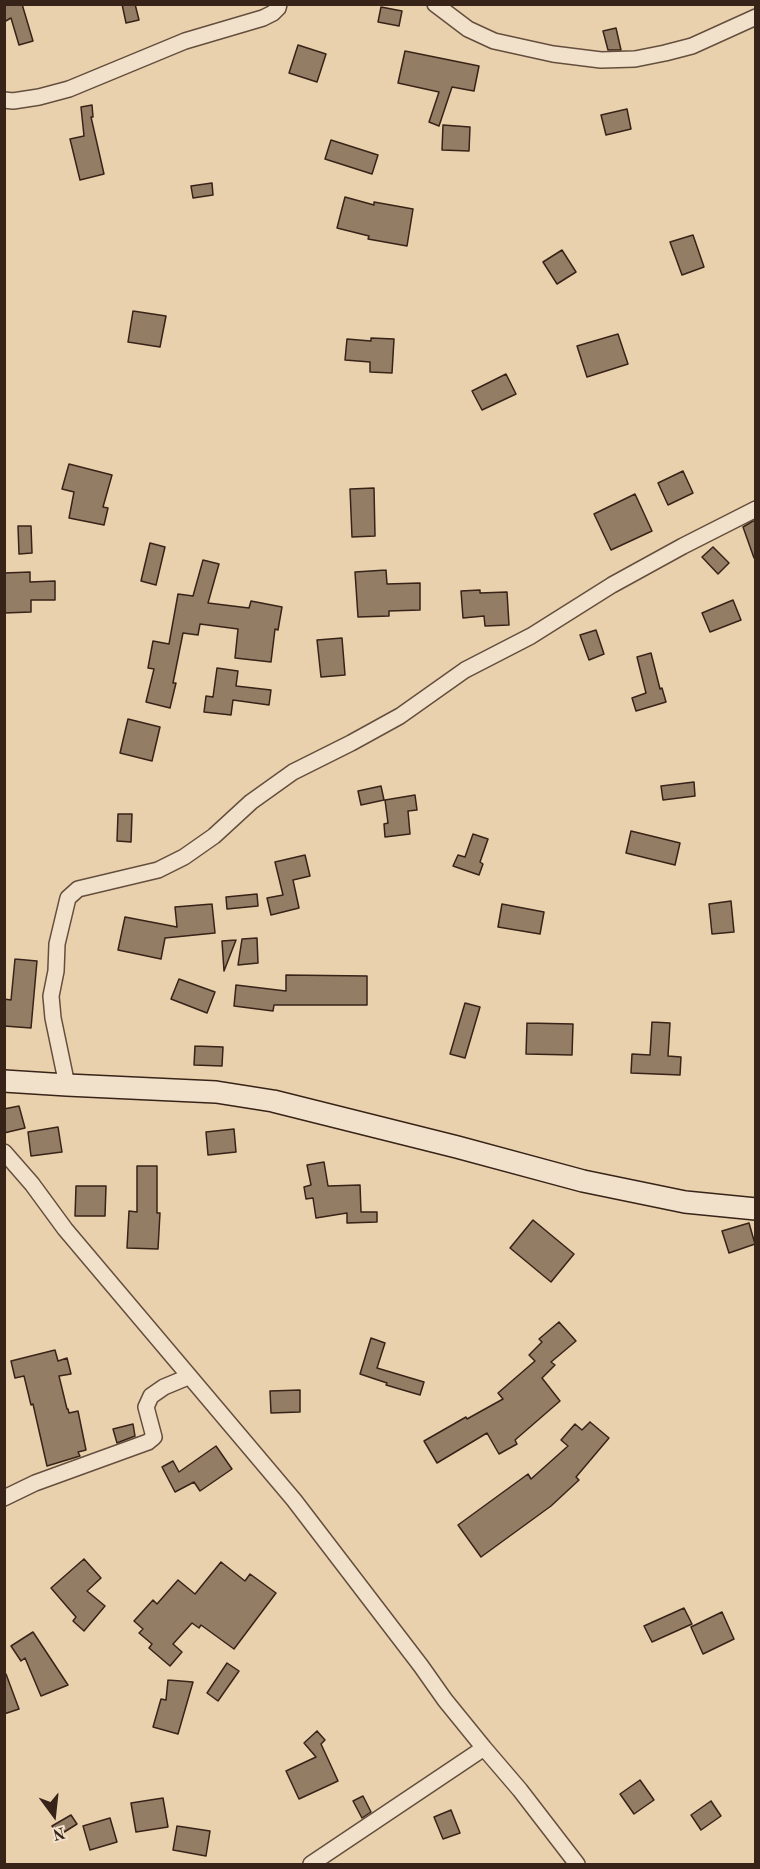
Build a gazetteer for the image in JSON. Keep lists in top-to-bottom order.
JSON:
{
  "north": "bottom"
}
